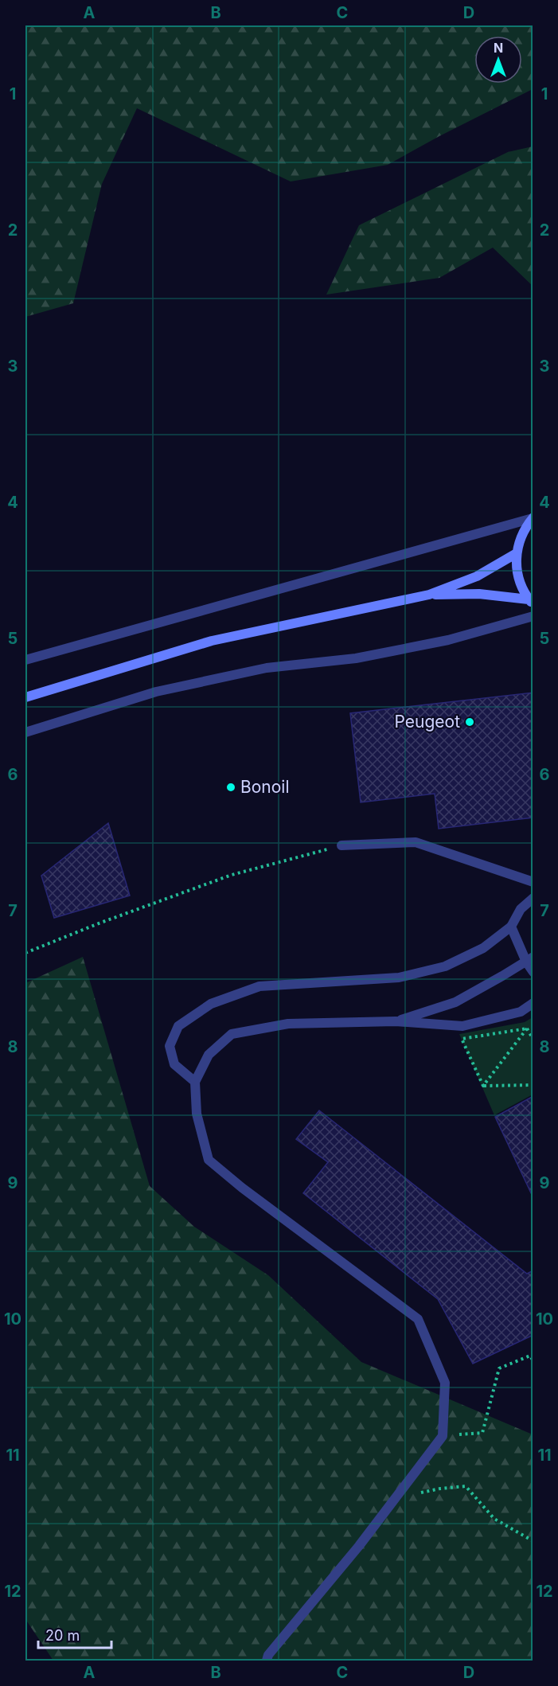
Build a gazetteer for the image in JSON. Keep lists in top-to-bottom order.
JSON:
{
  "places": ["Peugeot", "Bonoil"],
  "scale_bar": "20 m",
  "north": "top",
  "grid": {
    "columns": [
      "A",
      "B",
      "C",
      "D"
    ],
    "rows": [
      "1",
      "2",
      "3",
      "4",
      "5",
      "6",
      "7",
      "8",
      "9",
      "10",
      "11",
      "12"
    ]
  }
}
